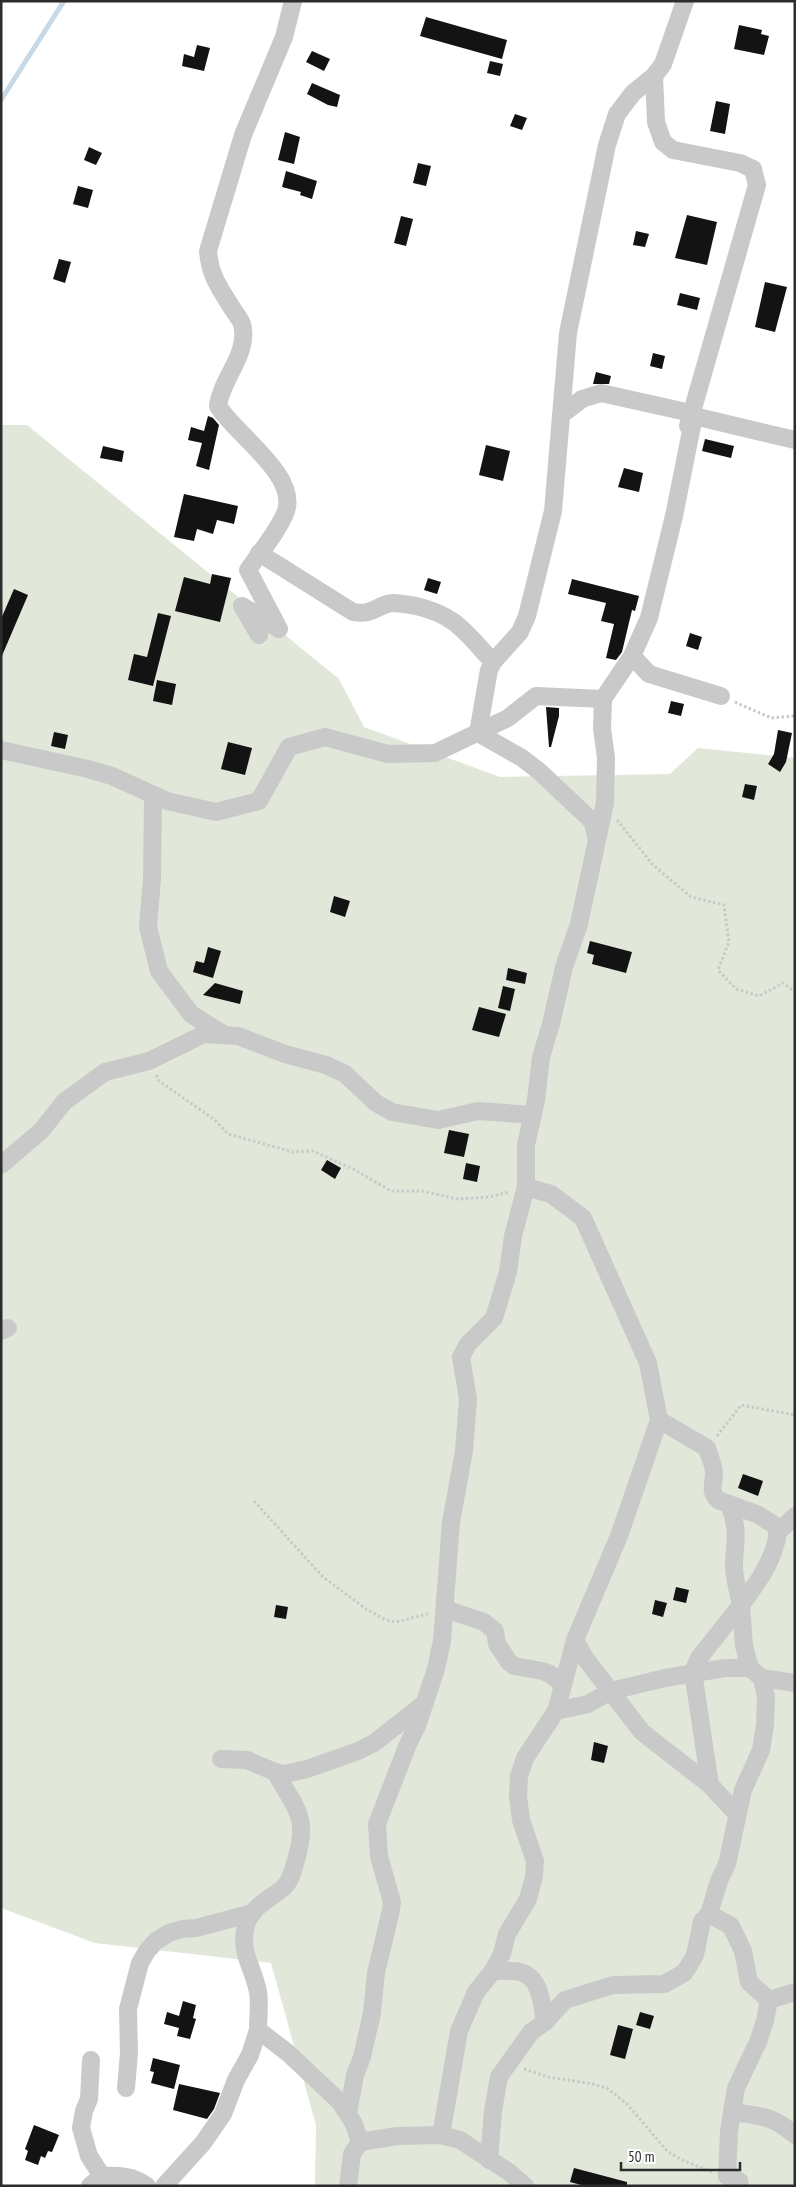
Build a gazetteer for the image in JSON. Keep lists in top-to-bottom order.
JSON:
{
  "scale_bar": "50 m"
}
